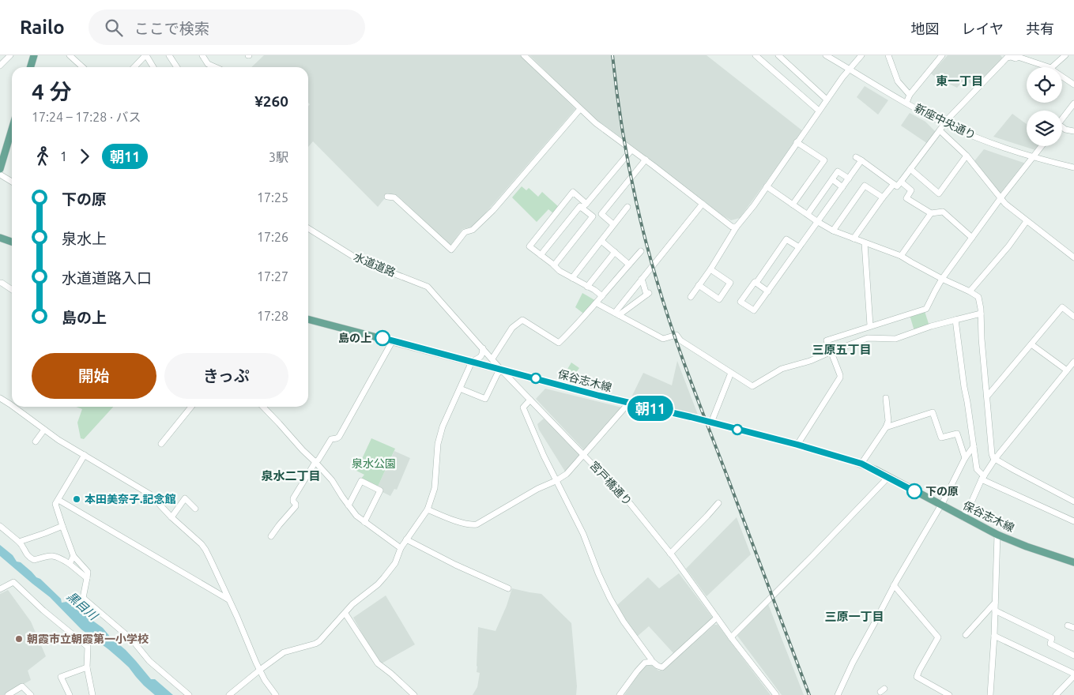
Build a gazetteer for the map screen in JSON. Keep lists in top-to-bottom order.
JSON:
{
  "streets": {
    "main road": ["保谷志木線"],
    "street": ["新座中央通り", "水道道路", "宮戸橋通り"]
  },
  "crossings": [
    ["水道道路", "宮戸橋通り"],
    ["保谷志木線", "宮戸橋通り"]
  ],
  "districts": [
    "東一丁目",
    "三原五丁目",
    "泉水二丁目",
    "三原一丁目"
  ],
  "water": ["黒目川"],
  "parks": ["泉水公園"],
  "places": [
    "島の上",
    "下の原",
    "本田美奈子.記念館",
    "朝霞市立朝霞第一小学校"
  ],
  "lines": ["bus line 朝11"],
  "page": {
    "header": "Railo",
    "search": "ここで検索",
    "nav": ["地図", "レイヤ", "共有"],
    "on_map": "朝11",
    "heading": ["4 分", "17:24 – 17:28 · バス", "¥260"],
    "legs": ["1", "朝11", "3駅"],
    "list": [
      {
        "name": "下の原",
        "value": "17:25"
      },
      {
        "name": "泉水上",
        "value": "17:26"
      },
      {
        "name": "水道道路入口",
        "value": "17:27"
      },
      {
        "name": "島の上",
        "value": "17:28"
      }
    ],
    "buttons": ["開始", "きっぷ"]
  }
}
